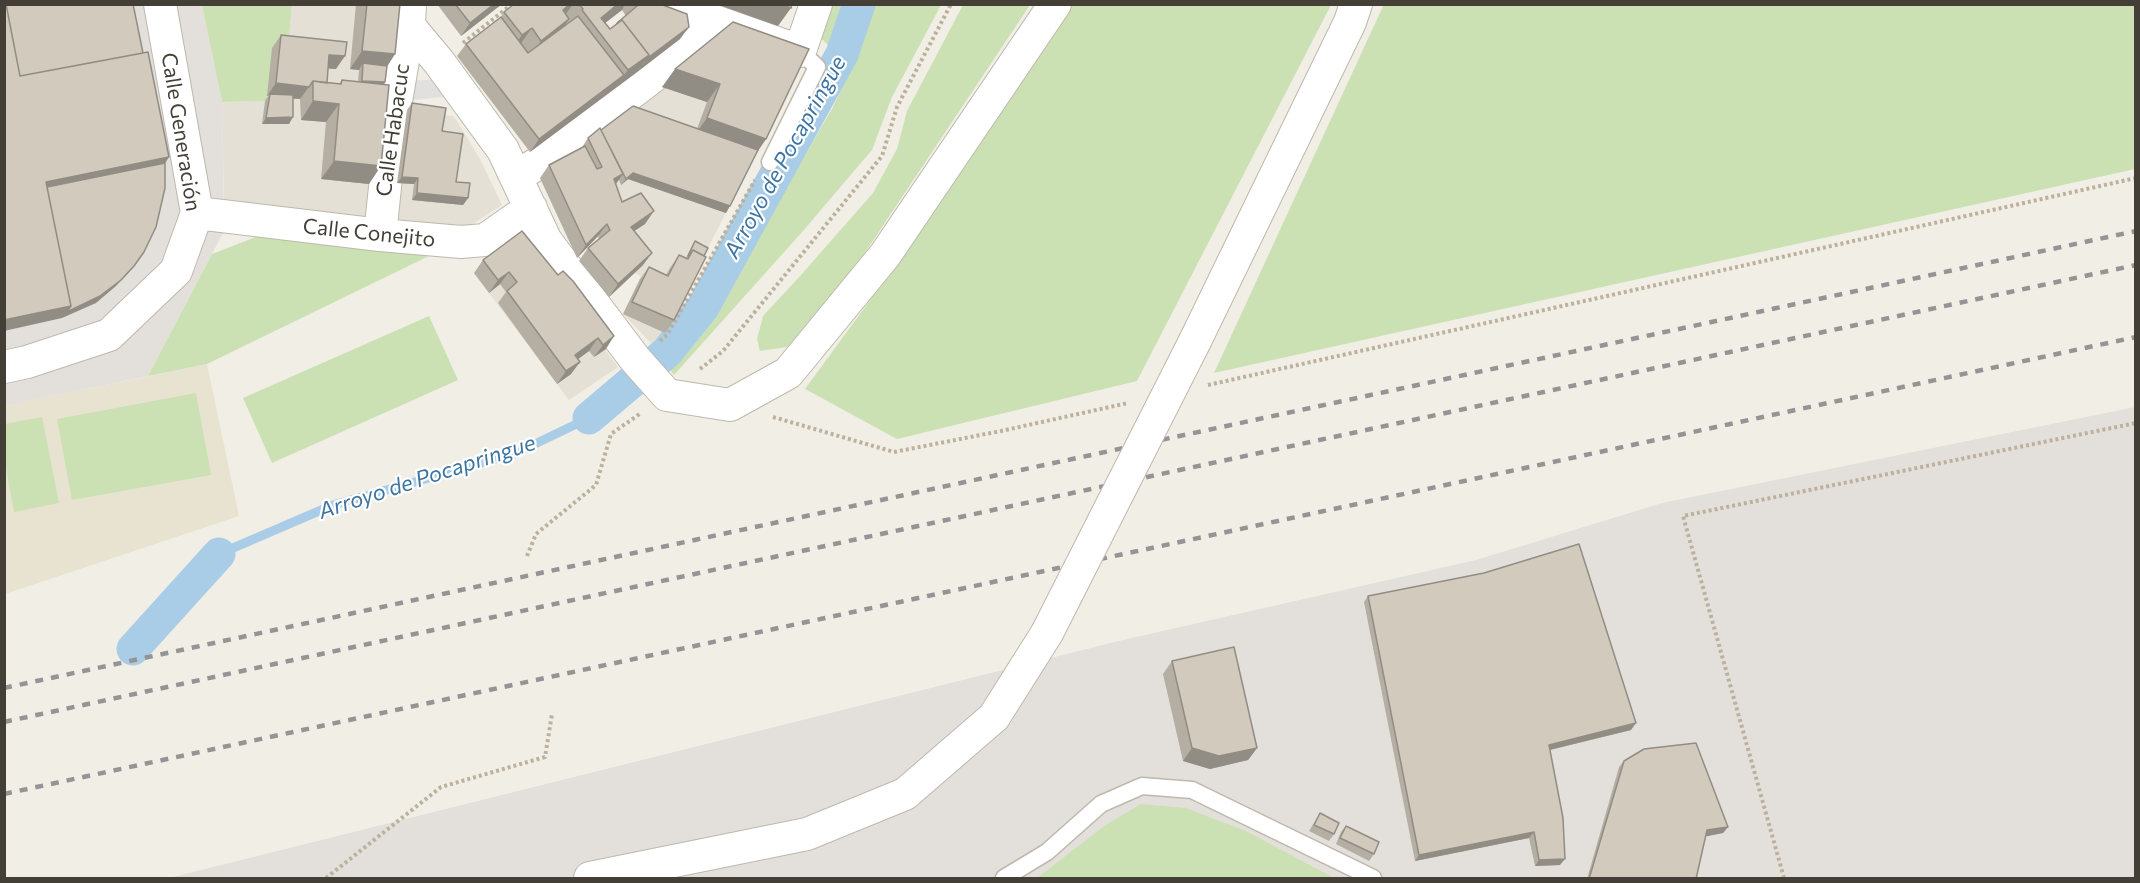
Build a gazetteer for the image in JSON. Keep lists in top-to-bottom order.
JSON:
{
  "streets": {
    "street": ["Calle Habacuc", "Calle Generación", "Calle Conejito"]
  },
  "crossings": [
    ["Calle Habacuc", "Calle Conejito"],
    ["Calle Generación", "Calle Conejito"]
  ],
  "water": ["Arroyo de Pocapringue"]
}
